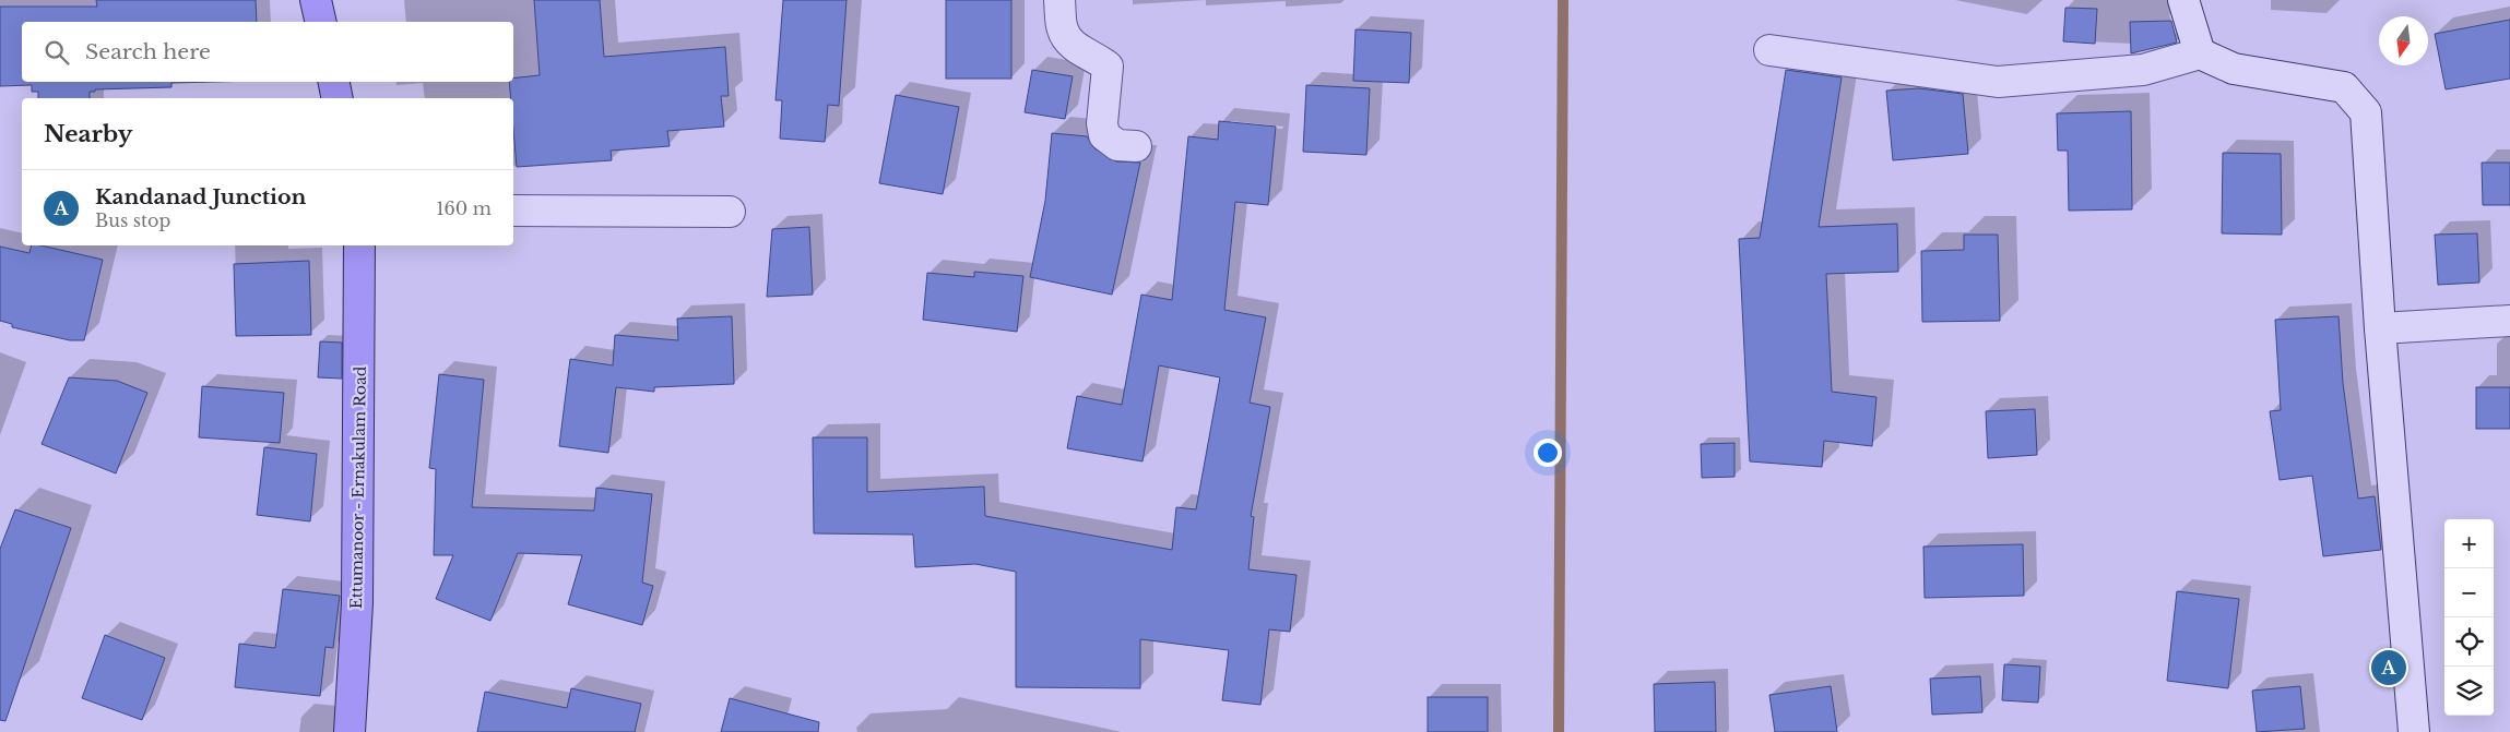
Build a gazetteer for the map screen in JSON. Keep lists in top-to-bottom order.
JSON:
{
  "streets": {
    "main road": ["Ettumanoor - Ernakulam Road"]
  },
  "north": "bottom",
  "page": {
    "search": "Search here",
    "heading": "Nearby",
    "list": [
      {
        "mark": "A",
        "name": "Kandanad Junction",
        "note": "Bus stop",
        "value": "160 m"
      }
    ],
    "map_buttons": ["+", "−"],
    "pins": "A"
  }
}
